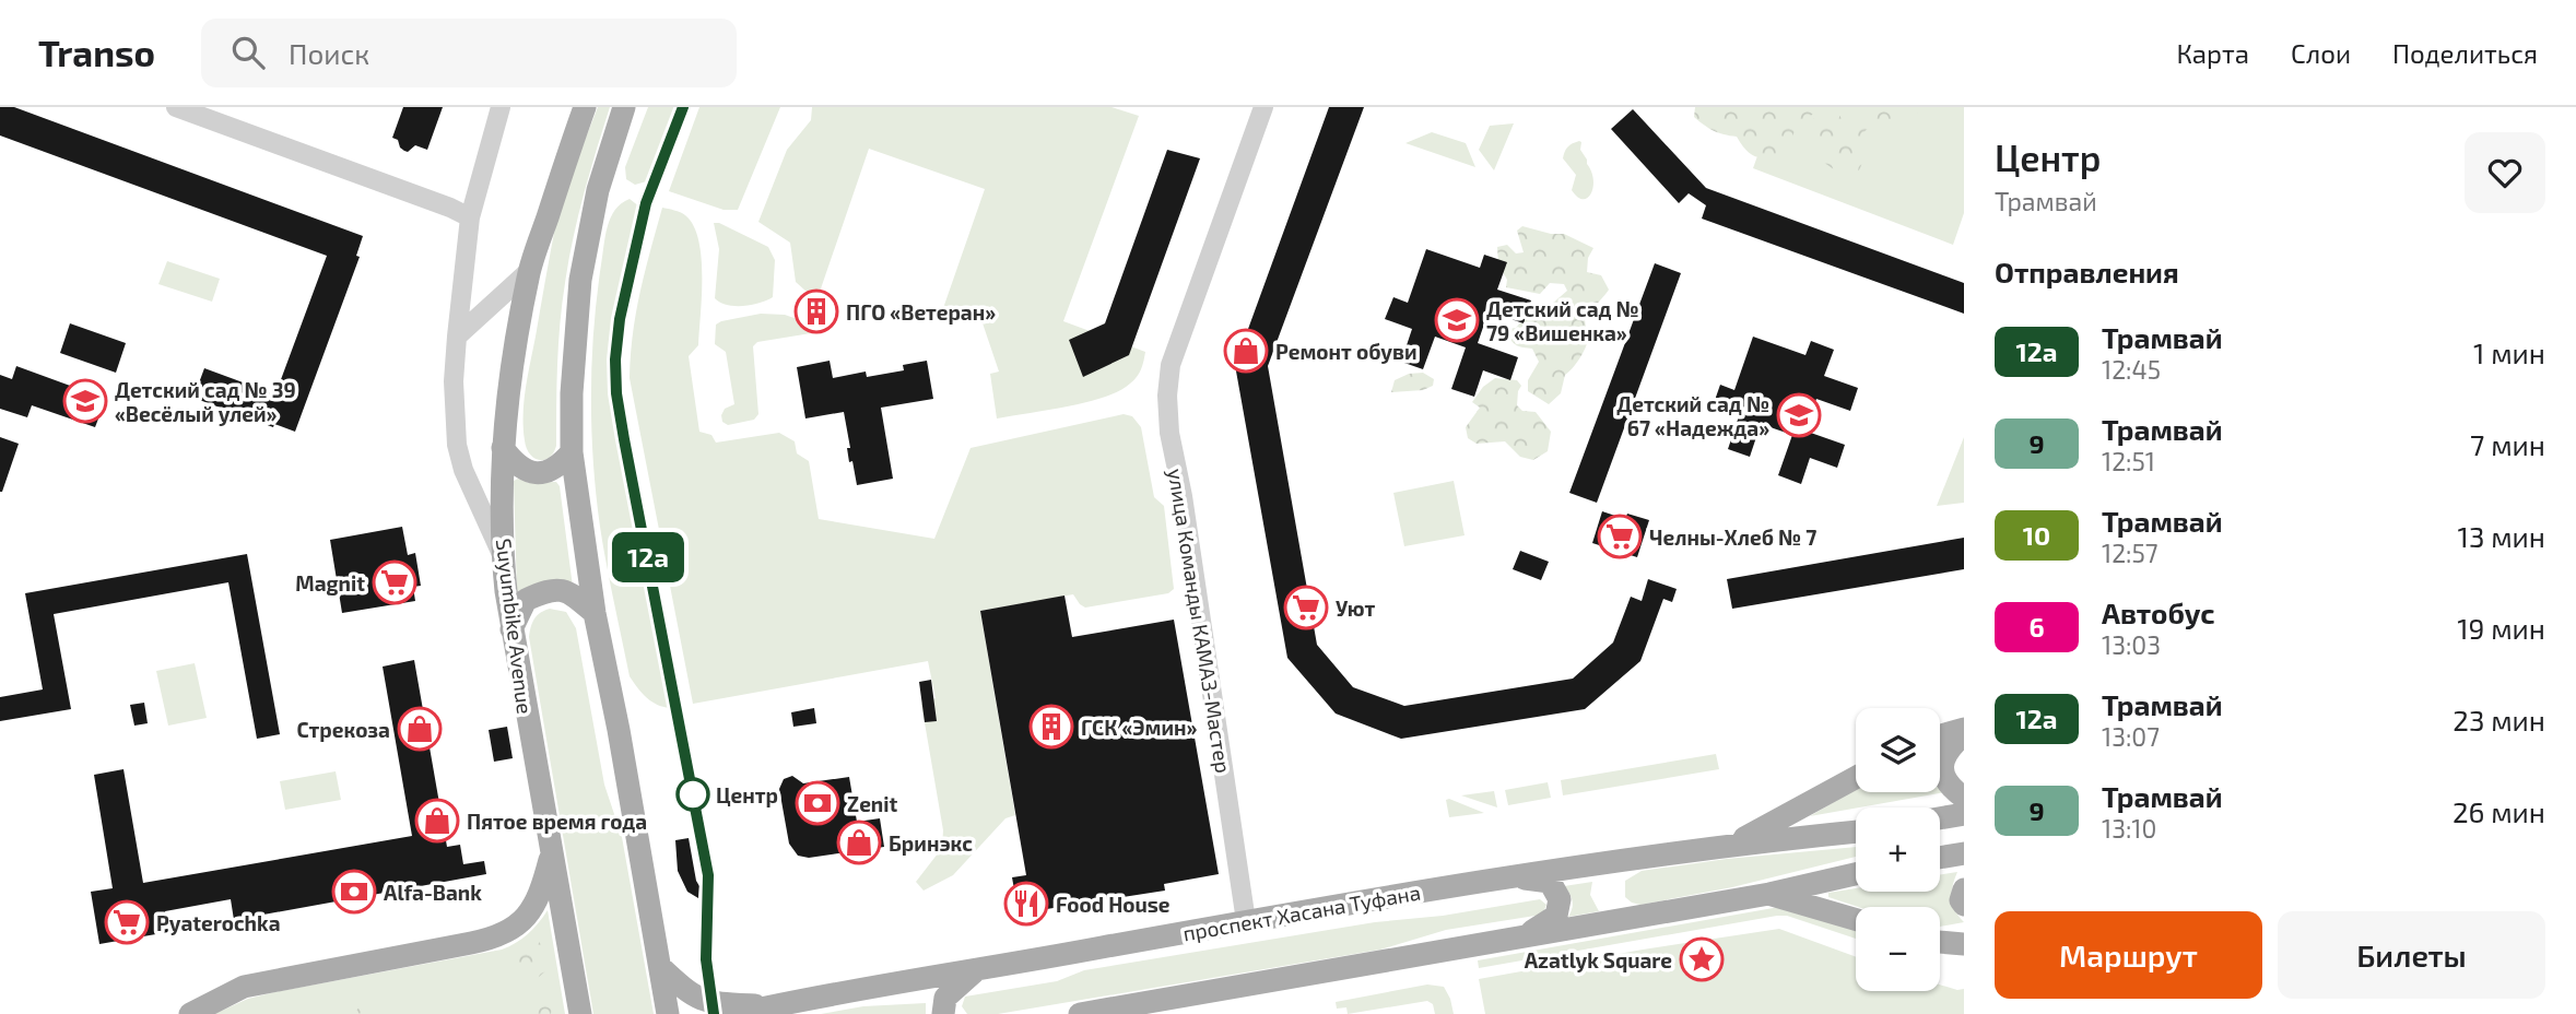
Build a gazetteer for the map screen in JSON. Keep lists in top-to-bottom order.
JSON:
{
  "streets": {
    "main road": ["Suyumbike Avenue", "проспект Хасана Туфана"],
    "street": ["улица Команды КАМАЗ-Мастер"]
  },
  "crossings": [
    ["улица Команды КАМАЗ-Мастер", "проспект Хасана Туфана"]
  ],
  "places": {
    "building": ["ПГО «Ветеран»", "ГСК «Эмин»"],
    "school or university": ["Детский сад № 79 «Вишенка»", "Детский сад № 39 «Весёлый улей»", "Детский сад № 67 «Надежда»"],
    "shop": [
      "Ремонт обуви",
      "Стрекоза",
      "Пятое время года",
      "Бринэкс"
    ],
    "supermarket": [
      "Челны-Хлеб № 7",
      "Magnit",
      "Уют",
      "Pyaterochka"
    ],
    "other": ["Центр"],
    "bank": ["Zenit", "Alfa-Bank"],
    "restaurant": ["Food House"],
    "place": ["Azatlyk Square"]
  },
  "lines": ["tram line 12а"],
  "page": {
    "header": "Transo",
    "search": "Поиск",
    "nav": ["Карта", "Слои", "Поделиться"],
    "on_map": "12а",
    "heading": [
      ["Центр", "Трамвай"],
      "Отправления"
    ],
    "list": [
      {
        "mark": "12а",
        "name": "Трамвай",
        "note": "12:45",
        "value": "1 мин"
      },
      {
        "mark": "9",
        "name": "Трамвай",
        "note": "12:51",
        "value": "7 мин"
      },
      {
        "mark": "10",
        "name": "Трамвай",
        "note": "12:57",
        "value": "13 мин"
      },
      {
        "mark": "6",
        "name": "Автобус",
        "note": "13:03",
        "value": "19 мин"
      },
      {
        "mark": "12а",
        "name": "Трамвай",
        "note": "13:07",
        "value": "23 мин"
      },
      {
        "mark": "9",
        "name": "Трамвай",
        "note": "13:10",
        "value": "26 мин"
      }
    ],
    "map_buttons": ["+", "−"],
    "buttons": ["Маршрут", "Билеты"]
  }
}
